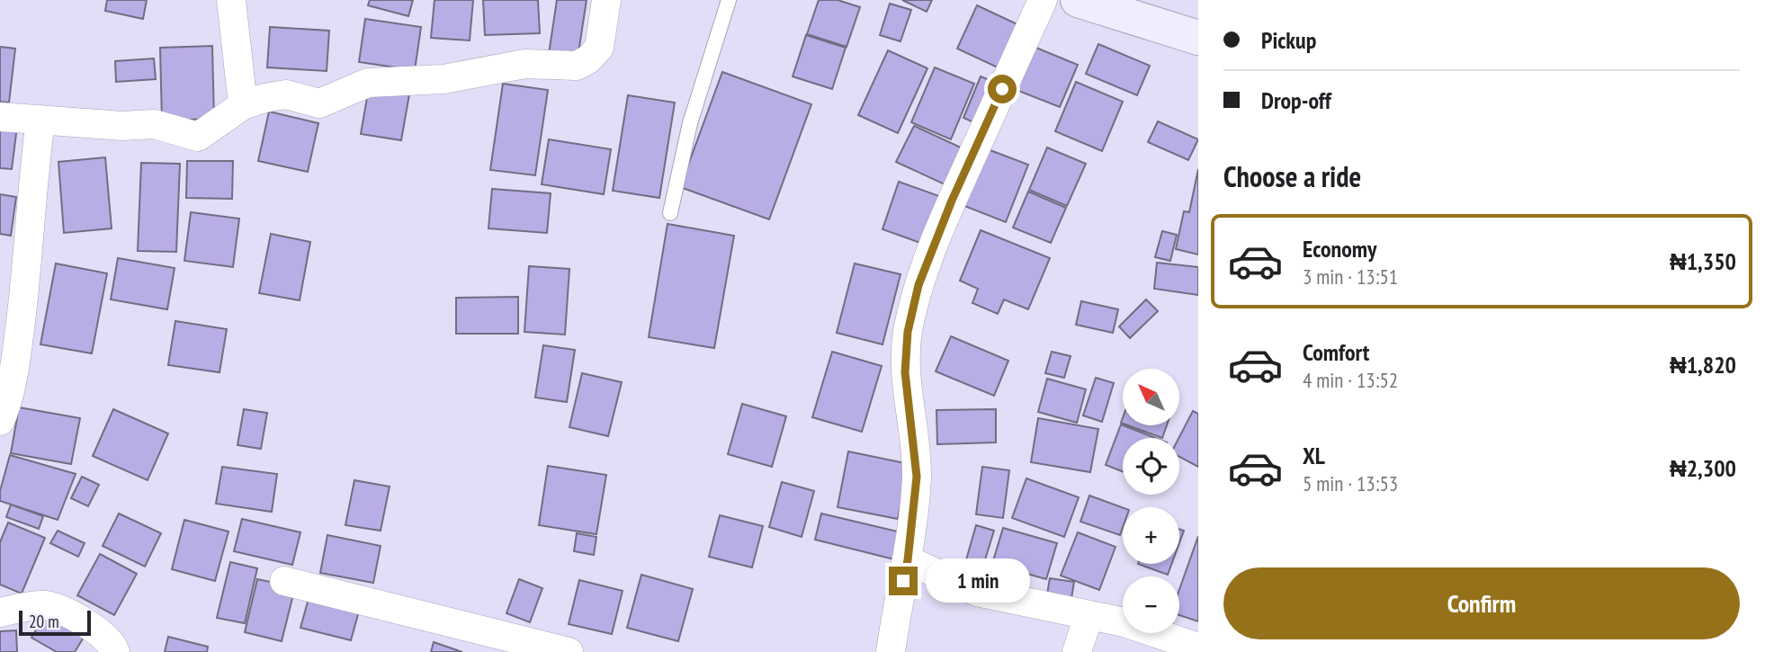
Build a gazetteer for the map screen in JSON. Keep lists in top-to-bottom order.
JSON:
{
  "scale_bar": "20 m",
  "north": "top left",
  "page": {
    "banner": ["Pickup", "Drop-off"],
    "heading": "Choose a ride",
    "list": [
      {
        "name": "Economy",
        "note": "3 min · 13:51",
        "value": "₦1,350"
      },
      {
        "name": "Comfort",
        "note": "4 min · 13:52",
        "value": "₦1,820"
      },
      {
        "name": "XL",
        "note": "5 min · 13:53",
        "value": "₦2,300"
      }
    ],
    "map_buttons": ["+", "−"],
    "buttons": "Confirm",
    "bubble": "1 min",
    "scale": "20 m"
  }
}
